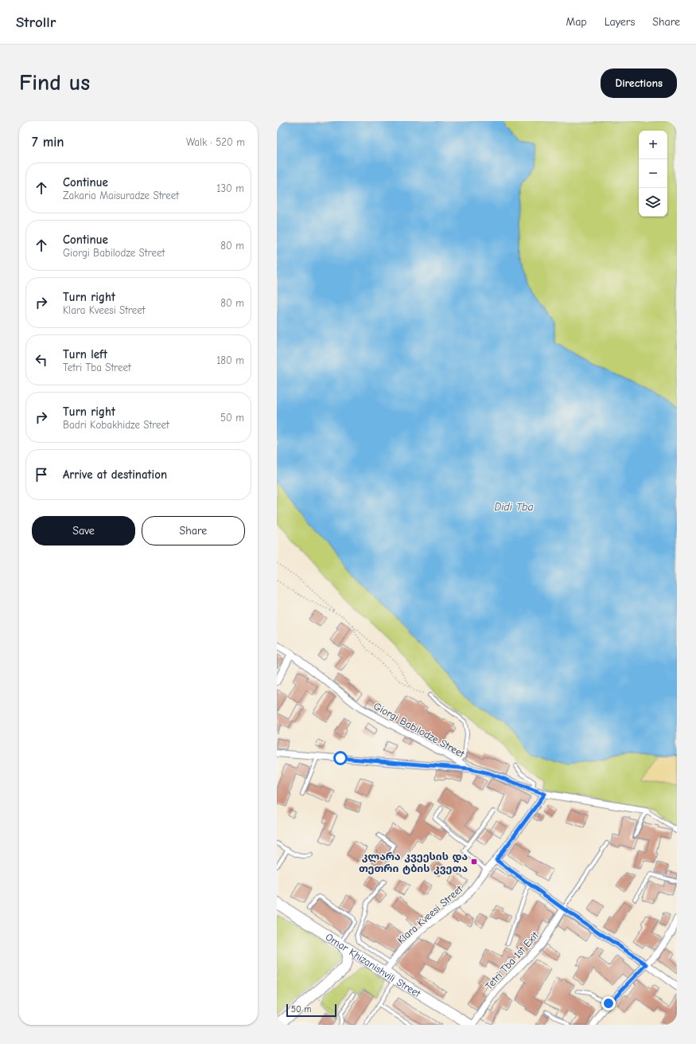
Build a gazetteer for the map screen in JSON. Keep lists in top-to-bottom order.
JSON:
{
  "streets": {
    "main road": ["Omar Khizanishvili Street"],
    "street": ["Giorgi Babilodze Street", "Klara Kveesi Street", "Tetri Tba 1st Exit"]
  },
  "crossings": [
    ["Giorgi Babilodze Street", "Klara Kveesi Street"],
    ["Klara Kveesi Street", "Omar Khizanishvili Street"]
  ],
  "water": ["Didi Tba"],
  "places": {
    "transit": ["კლარა კვეესის და თეთრი ტბის კვეთა"]
  },
  "scale_bar": "50 m",
  "page": {
    "header": "Strollr",
    "nav": ["Map", "Layers", "Share"],
    "buttons": [
      "Directions",
      ["Save", "Share"]
    ],
    "title": "Find us",
    "heading": ["7 min", "Walk · 520 m"],
    "map_buttons": ["+", "−"],
    "list": [
      ["Continue", "Zakaria Maisuradze Street", "130 m"],
      ["Continue", "Giorgi Babilodze Street", "80 m"],
      ["Turn right", "Klara Kveesi Street", "80 m"],
      ["Turn left", "Tetri Tba Street", "180 m"],
      ["Turn right", "Badri Kobakhidze Street", "50 m"],
      "Arrive at destination"
    ],
    "scale": "50 m"
  }
}
